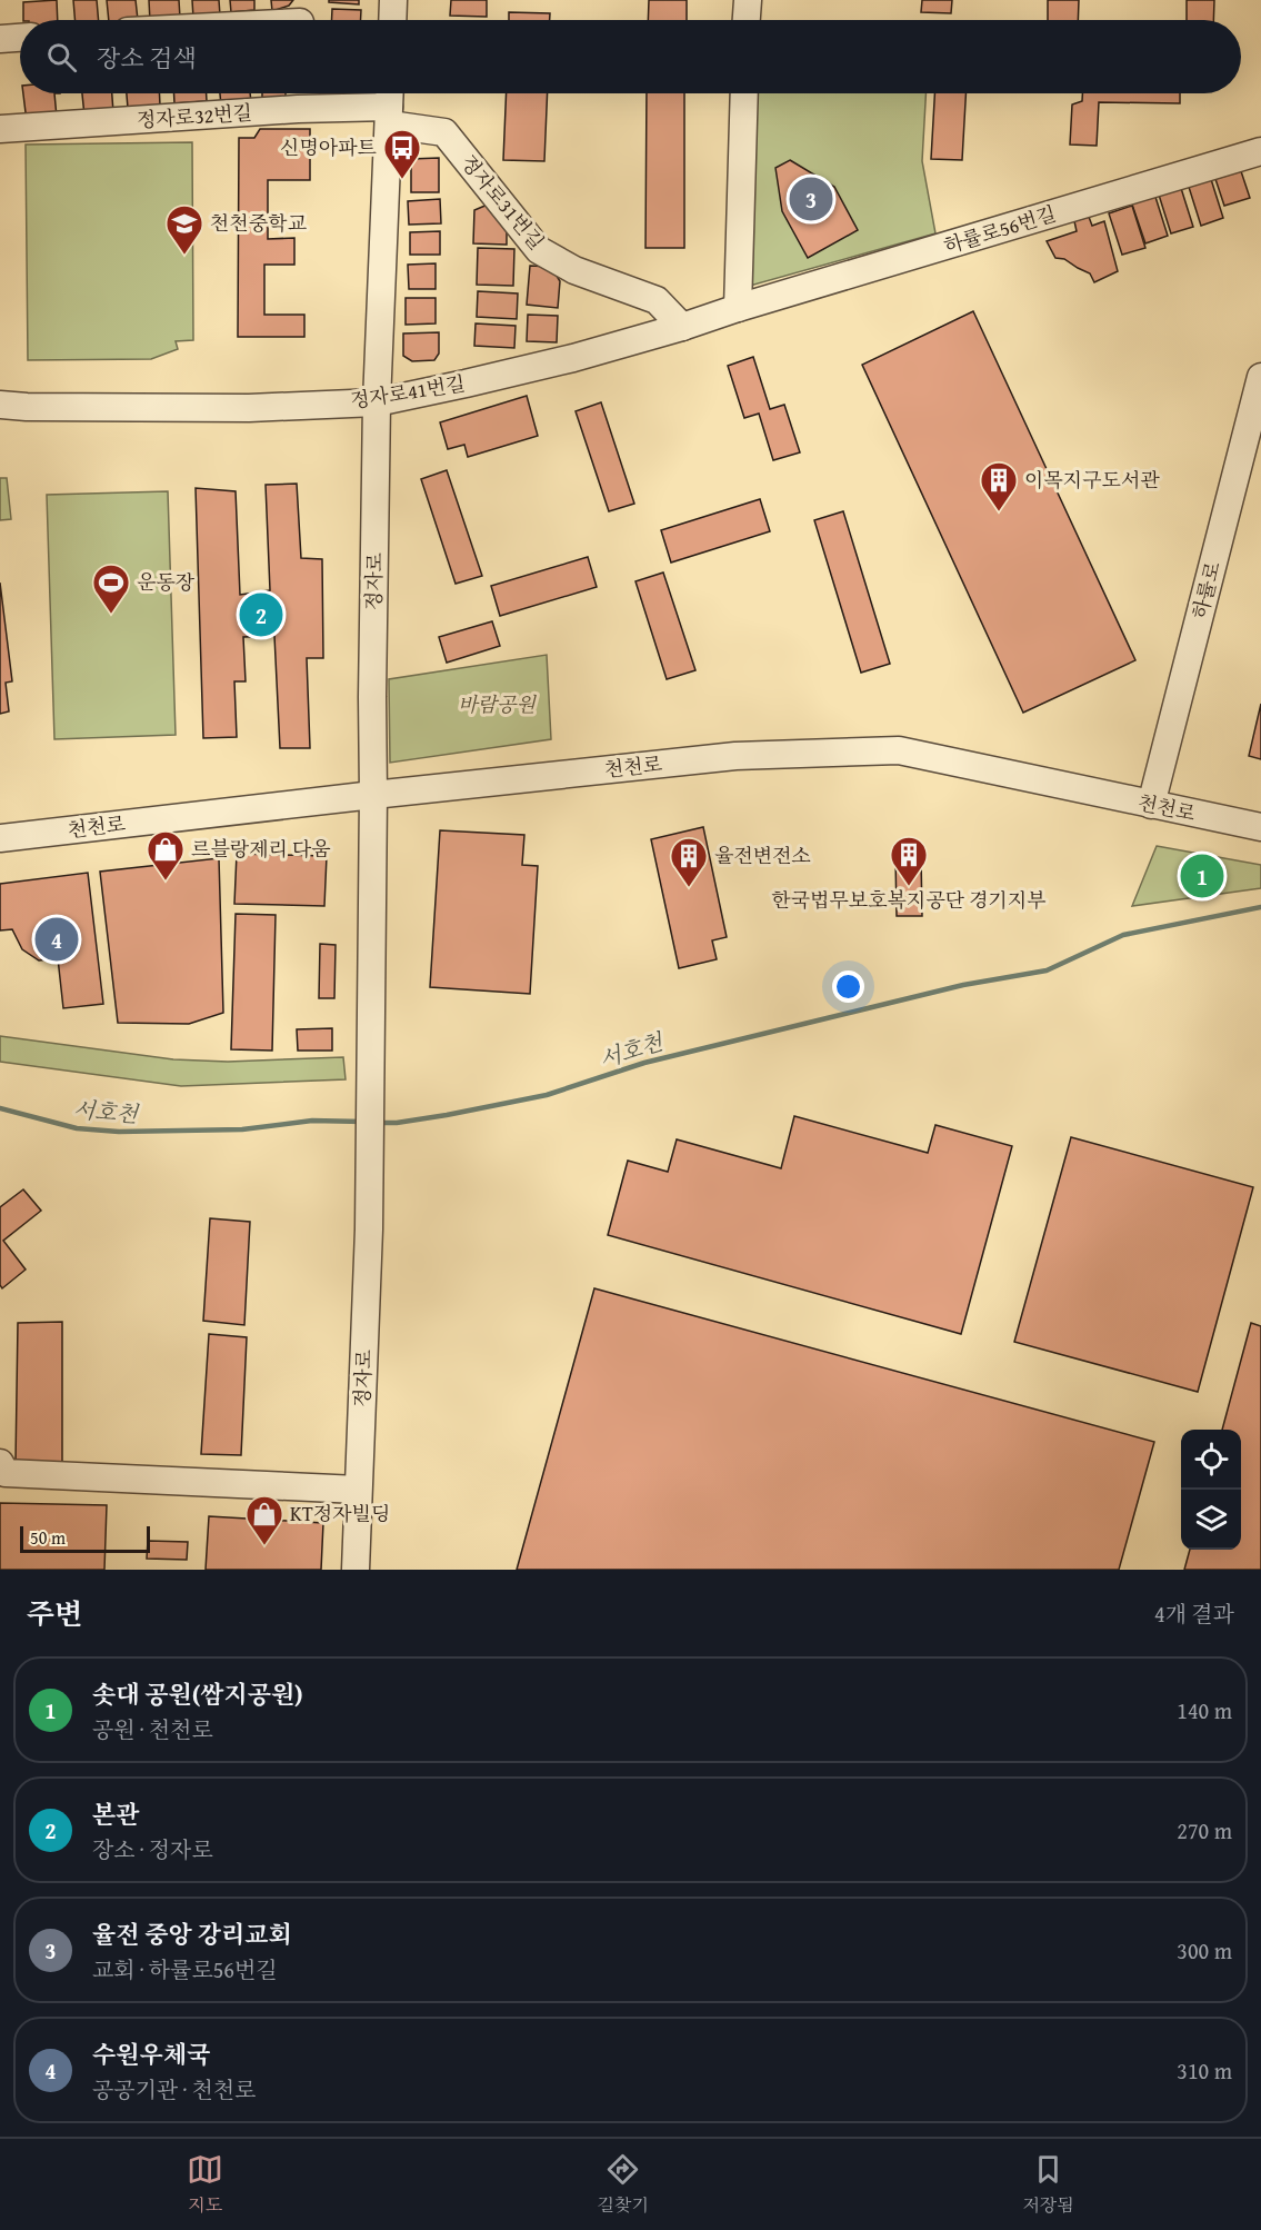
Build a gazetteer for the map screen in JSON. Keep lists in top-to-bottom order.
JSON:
{
  "streets": {
    "street": [
      "정자로32번길",
      "정자로31번길",
      "하률로56번길",
      "정자로41번길",
      "정자로",
      "하률로",
      "천천로"
    ]
  },
  "crossings": [
    ["정자로32번길", "정자로31번길"],
    ["정자로32번길", "정자로"],
    ["정자로31번길", "정자로41번길"],
    ["정자로31번길", "정자로"],
    ["하률로56번길", "정자로41번길"],
    ["정자로41번길", "정자로"],
    ["정자로", "천천로"],
    ["하률로", "천천로"]
  ],
  "water": ["서호천"],
  "parks": ["바람공원"],
  "places": {
    "bus stop": ["신명아파트"],
    "school or university": ["천천중학교"],
    "building": ["이목지구도서관", "한국법무보호복지공단 경기지부", "율전변전소"],
    "sports": ["운동장"],
    "shop": ["르블랑제리 다움", "KT정자빌딩"]
  },
  "scale_bar": "50 m",
  "page": {
    "search": "장소 검색",
    "pins": [
      "3",
      "2",
      "1",
      "4"
    ],
    "scale": "50 m",
    "heading": ["주변", "4개 결과"],
    "list": [
      {
        "mark": "1",
        "name": "솟대 공원(쌈지공원)",
        "note": "공원 · 천천로",
        "value": "140 m"
      },
      {
        "mark": "2",
        "name": "본관",
        "note": "장소 · 정자로",
        "value": "270 m"
      },
      {
        "mark": "3",
        "name": "율전 중앙 강리교회",
        "note": "교회 · 하률로56번길",
        "value": "300 m"
      },
      {
        "mark": "4",
        "name": "수원우체국",
        "note": "공공기관 · 천천로",
        "value": "310 m"
      }
    ],
    "nav": ["지도", "길찾기", "저장됨"]
  }
}
